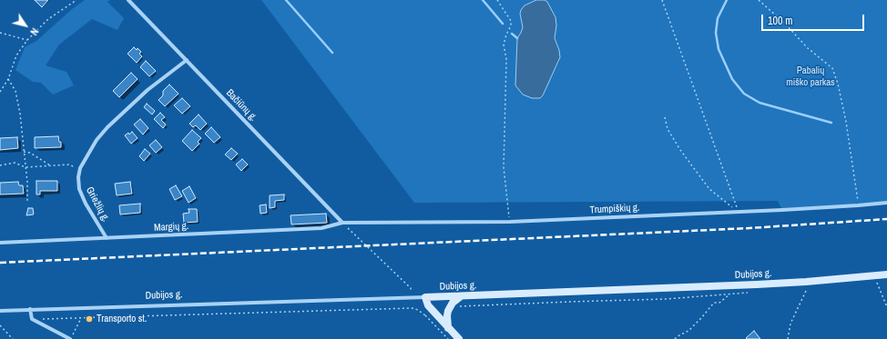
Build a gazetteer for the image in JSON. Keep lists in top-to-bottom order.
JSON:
{
  "streets": {
    "main road": ["Dubijos g."],
    "street": [
      "Bačiūnų g.",
      "Griežlių g.",
      "Trumpiškių g.",
      "Margių g."
    ]
  },
  "crossings": [
    ["Bačiūnų g.", "Trumpiškių g."],
    ["Bačiūnų g.", "Margių g."],
    ["Griežlių g.", "Margių g."],
    ["Trumpiškių g.", "Margių g."]
  ],
  "parks": ["Pabalių miško parkas"],
  "places": ["Transporto st."],
  "scale_bar": "100 m",
  "north": "bottom right"
}
